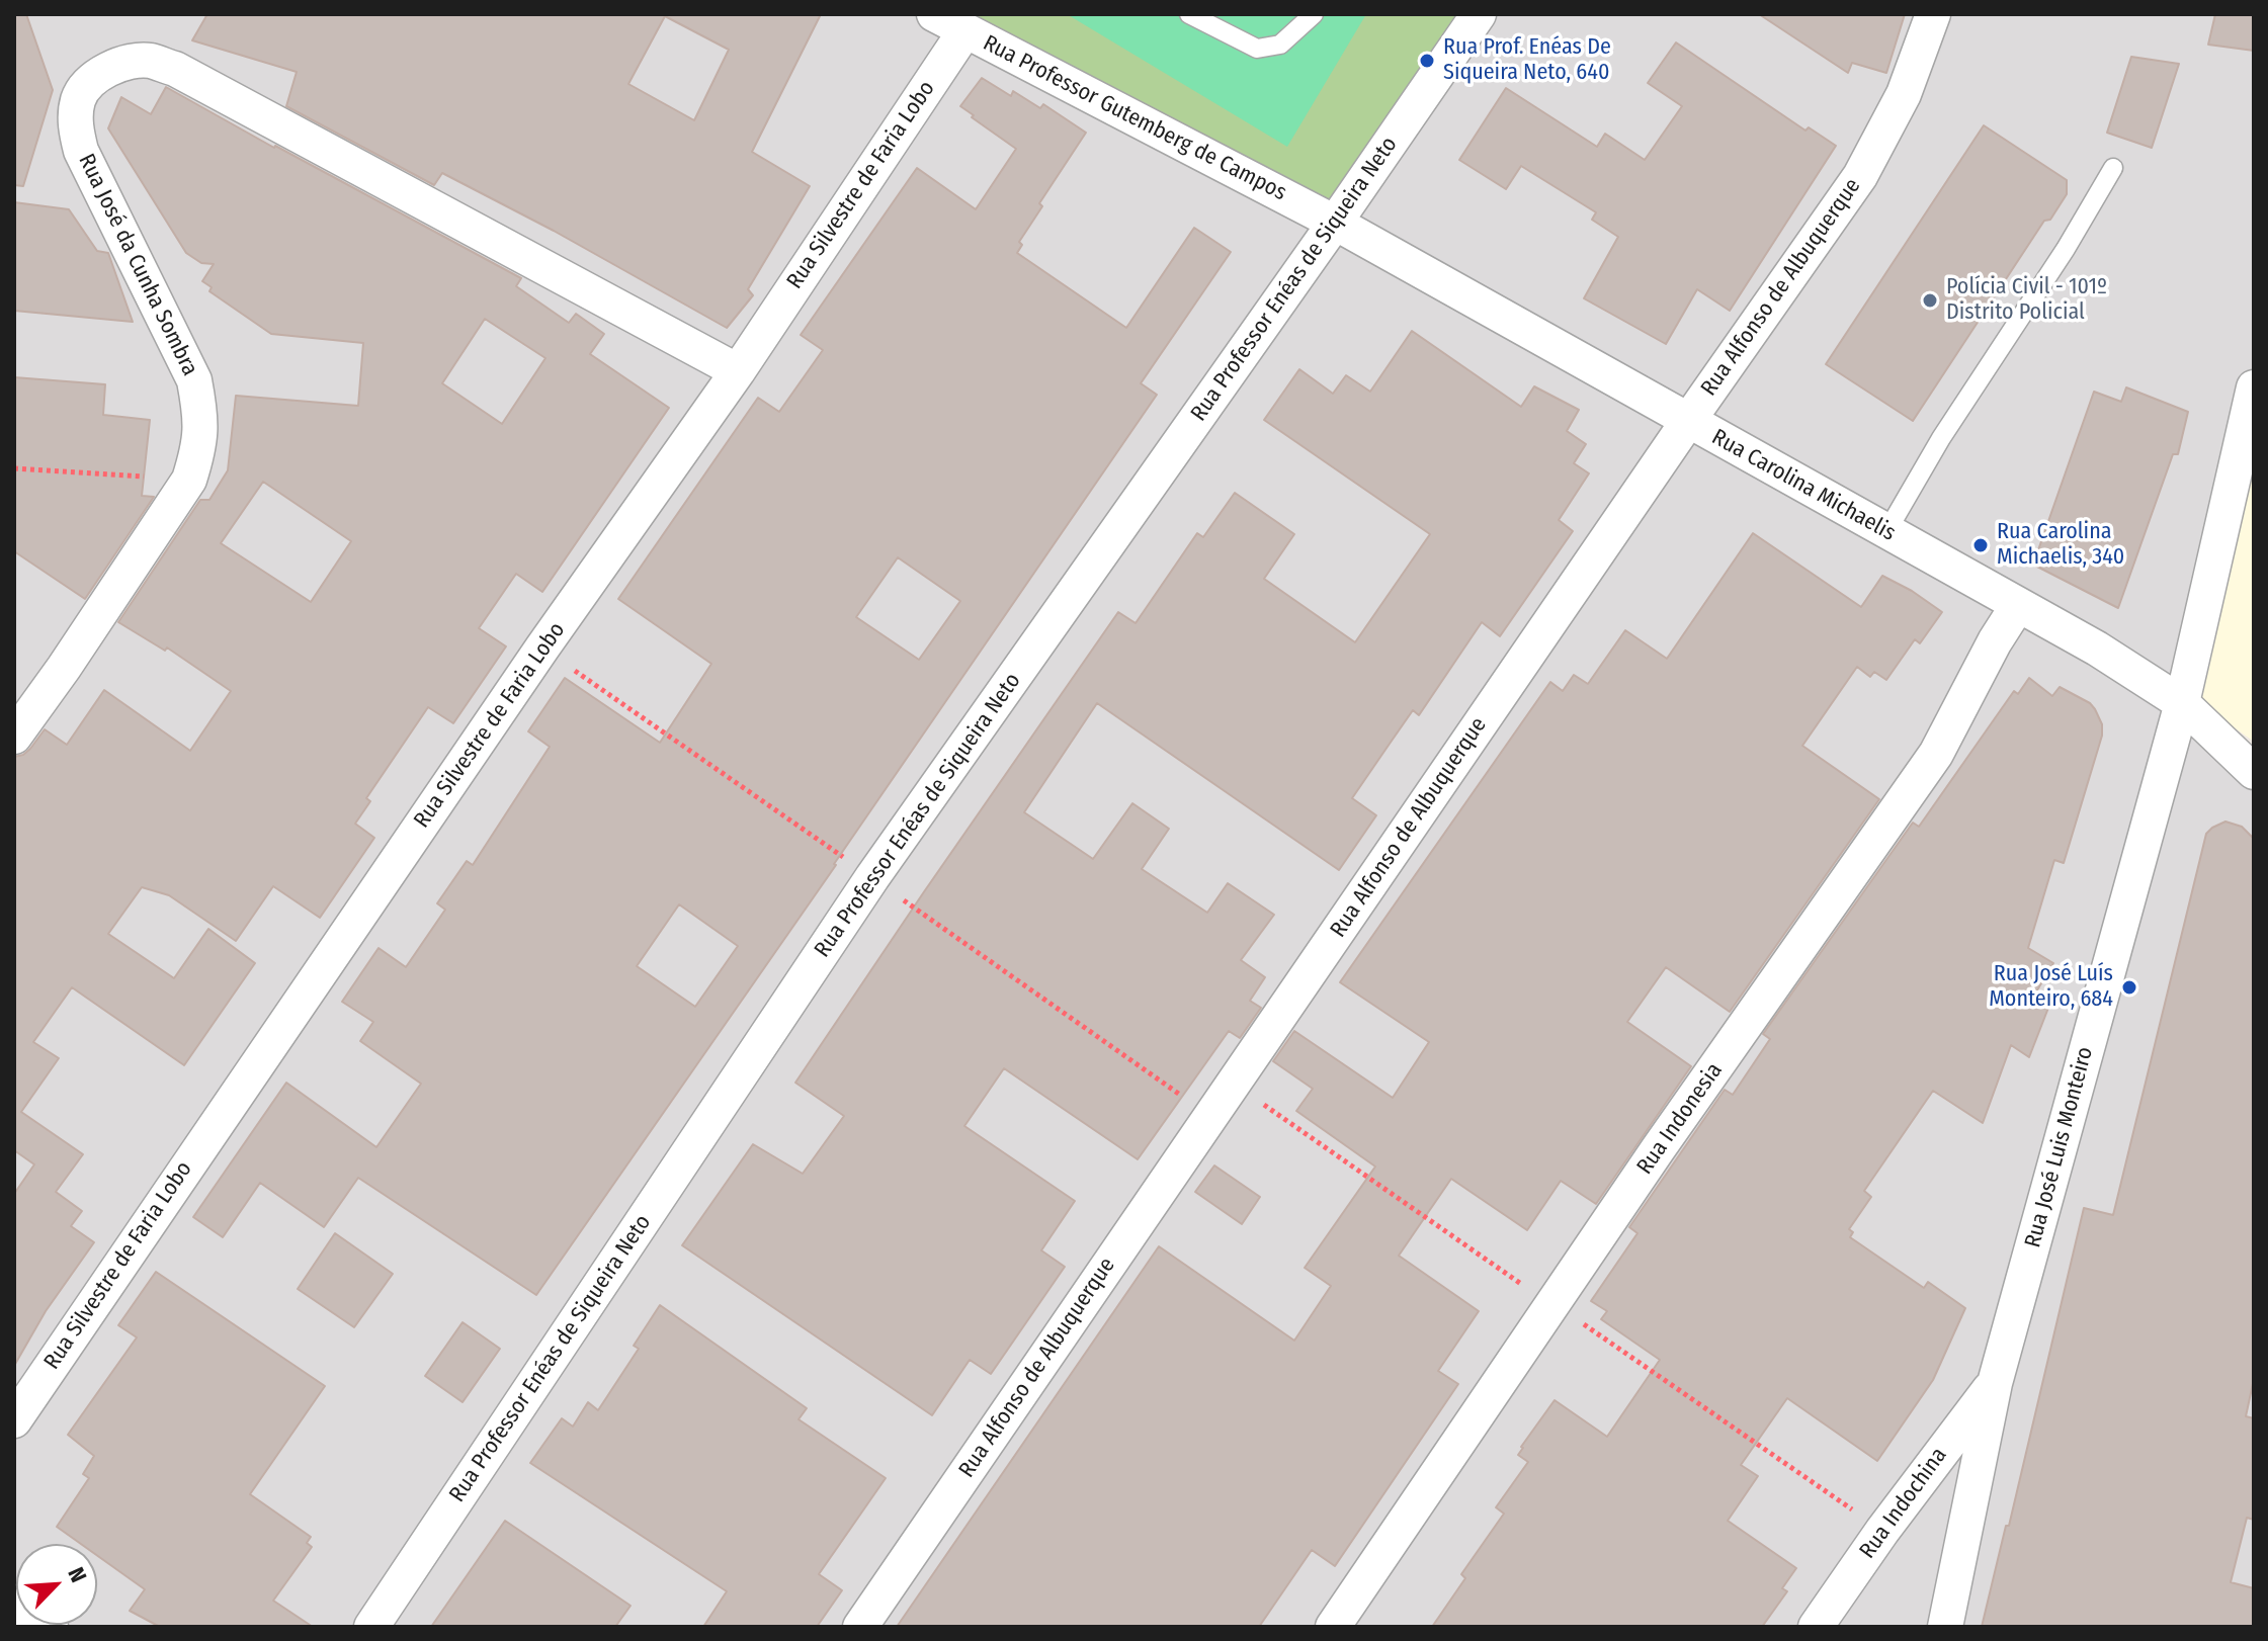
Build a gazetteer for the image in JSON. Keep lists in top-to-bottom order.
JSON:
{
  "streets": {
    "street": [
      "Rua Professor Gutemberg de Campos",
      "Rua Silvestre de Faria Lobo",
      "Rua José da Cunha Sombra",
      "Rua Professor Enéas de Siqueira Neto",
      "Rua Alfonso de Albuquerque",
      "Rua Carolina Michaelis",
      "Rua Indonesia",
      "Rua José Luis Monteiro",
      "Rua Indochina"
    ]
  },
  "crossings": [
    ["Rua Professor Gutemberg de Campos", "Rua Silvestre de Faria Lobo"],
    ["Rua Professor Gutemberg de Campos", "Rua Professor Enéas de Siqueira Neto"],
    ["Rua Professor Gutemberg de Campos", "Rua Carolina Michaelis"],
    ["Rua Silvestre de Faria Lobo", "Rua José da Cunha Sombra"],
    ["Rua Professor Enéas de Siqueira Neto", "Rua Carolina Michaelis"],
    ["Rua Alfonso de Albuquerque", "Rua Carolina Michaelis"],
    ["Rua Carolina Michaelis", "Rua Indonesia"],
    ["Rua Carolina Michaelis", "Rua José Luis Monteiro"],
    ["Rua José Luis Monteiro", "Rua Indochina"]
  ],
  "places": [
    "Rua Prof. Enéas De Siqueira Neto, 640",
    "Polícia Civil - 101º Distrito Policial",
    "Rua Carolina Michaelis, 340",
    "Rua José Luís Monteiro, 684"
  ],
  "north": "top right"
}
